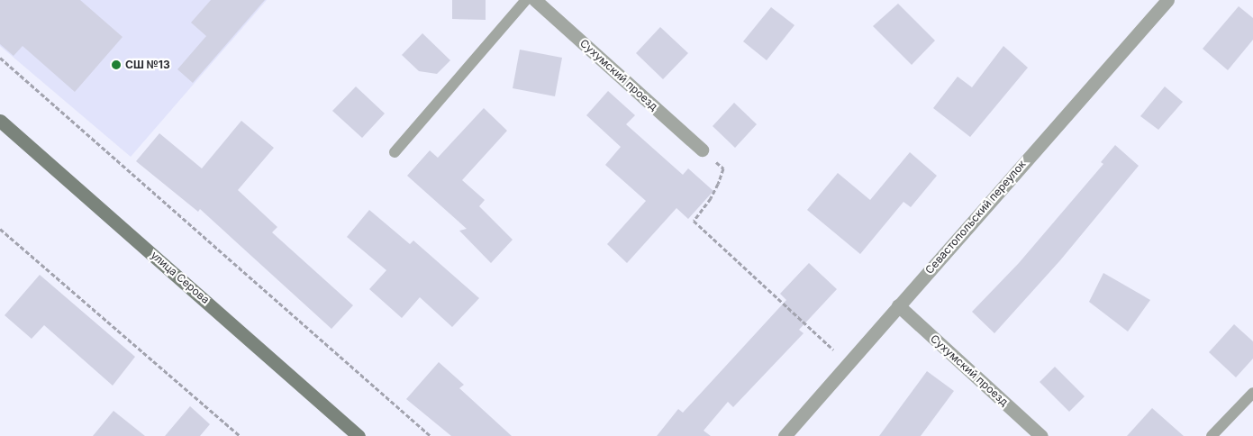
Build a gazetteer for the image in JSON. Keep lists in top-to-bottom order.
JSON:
{
  "streets": {
    "main road": ["улица Серова"],
    "street": ["Сухумский проезд", "Севастопольский переулок"]
  },
  "crossings": [
    ["Сухумский проезд", "Севастопольский переулок"]
  ],
  "places": ["СШ №13"]
}
